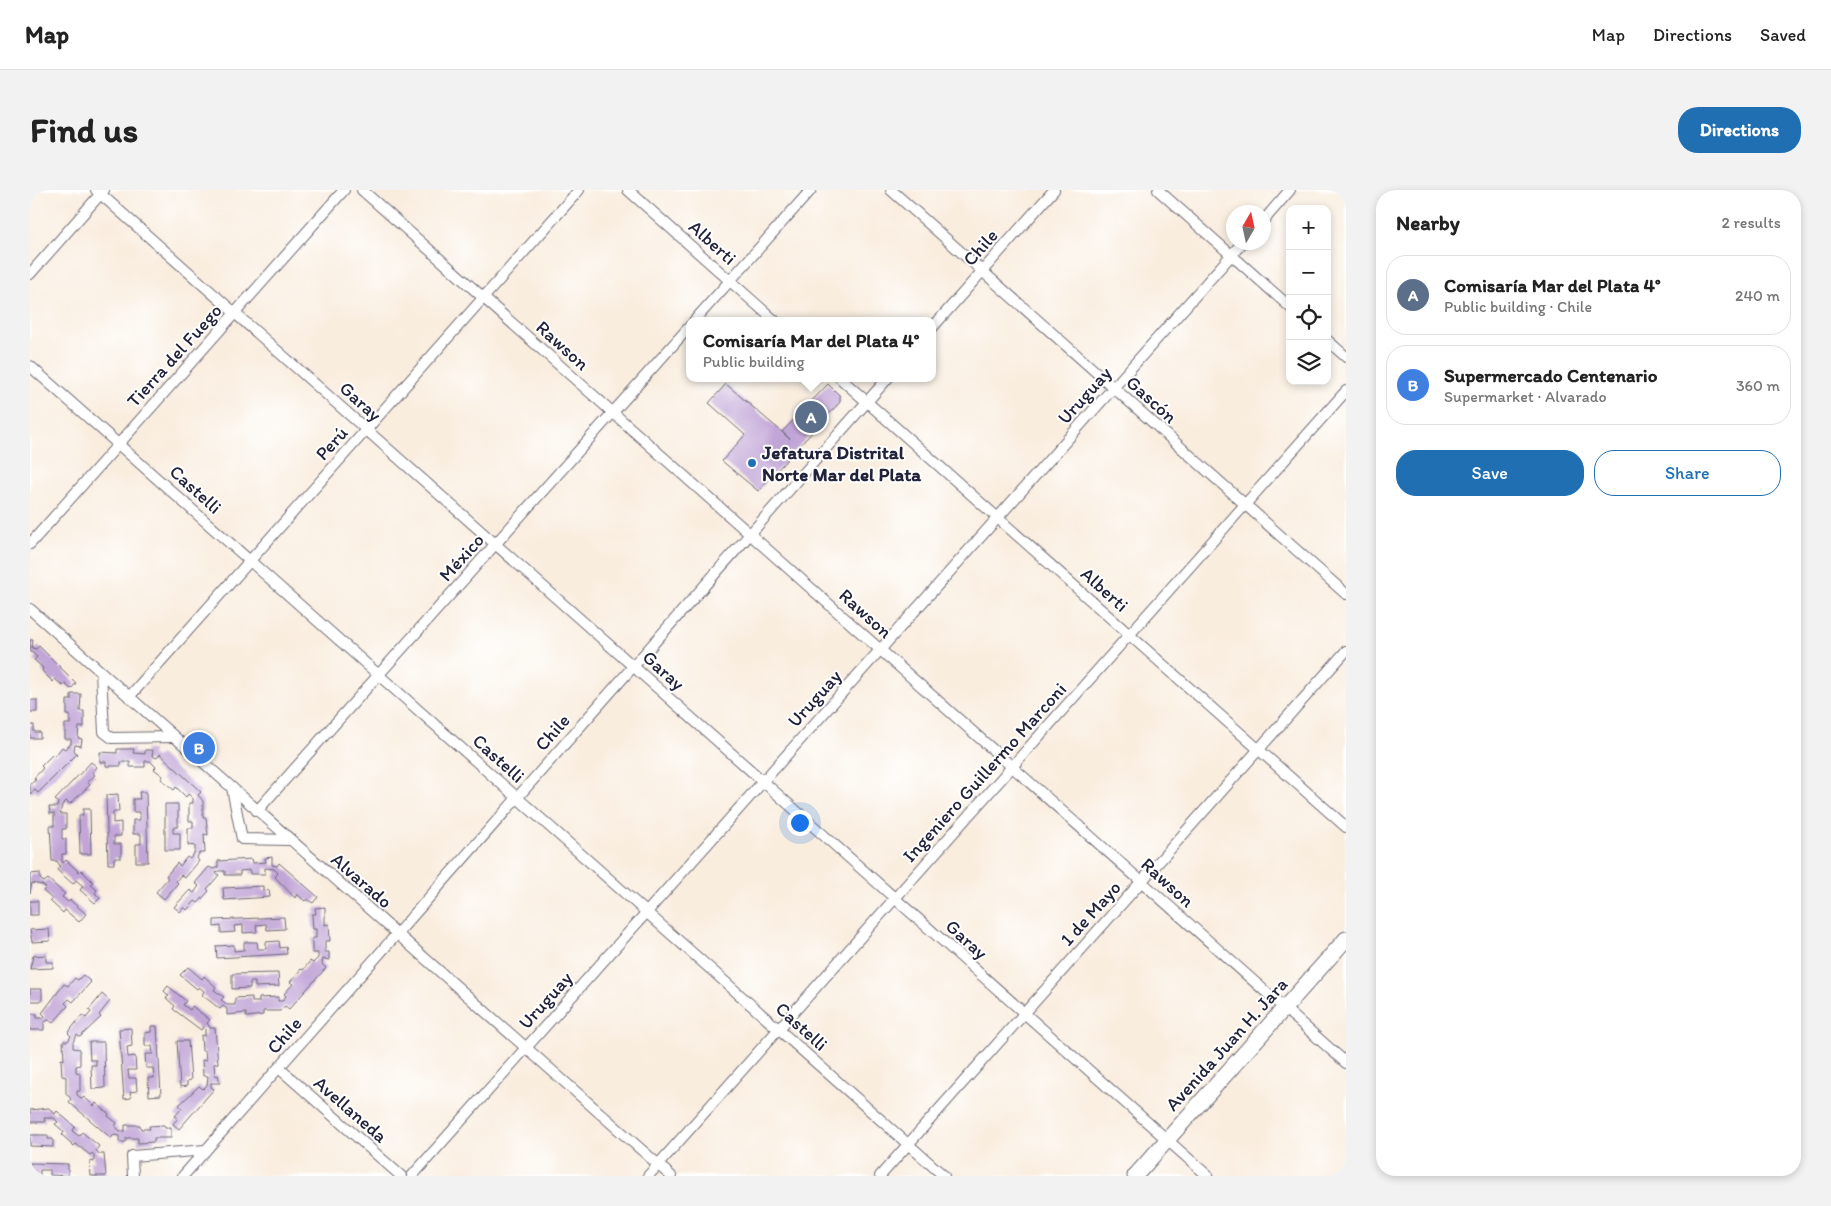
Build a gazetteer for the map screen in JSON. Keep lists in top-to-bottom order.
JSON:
{
  "streets": {
    "main road": ["Avenida Juan H. Jara"],
    "street": [
      "Alberti",
      "Chile",
      "Rawson",
      "Tierra del Fuego",
      "Uruguay",
      "Gascón",
      "Garay",
      "Perú",
      "Castelli",
      "México",
      "Ingeniero Guillermo Marconi",
      "Alvarado",
      "1 de Mayo",
      "Avellaneda"
    ]
  },
  "crossings": [
    ["Alberti", "Chile"],
    ["Alberti", "Uruguay"],
    ["Alberti", "Ingeniero Guillermo Marconi"],
    ["Alberti", "1 de Mayo"],
    ["Chile", "Rawson"],
    ["Chile", "Gascón"],
    ["Chile", "Garay"],
    ["Chile", "Castelli"],
    ["Chile", "Alvarado"],
    ["Chile", "Avellaneda"],
    ["Rawson", "Uruguay"],
    ["Rawson", "Perú"],
    ["Rawson", "México"],
    ["Rawson", "Ingeniero Guillermo Marconi"],
    ["Rawson", "1 de Mayo"],
    ["Rawson", "Avenida Juan H. Jara"],
    ["Tierra del Fuego", "Garay"],
    ["Tierra del Fuego", "Castelli"],
    ["Uruguay", "Gascón"],
    ["Uruguay", "Garay"],
    ["Uruguay", "Castelli"],
    ["Uruguay", "Alvarado"],
    ["Gascón", "Ingeniero Guillermo Marconi"],
    ["Garay", "Perú"],
    ["Garay", "México"],
    ["Garay", "Ingeniero Guillermo Marconi"],
    ["Garay", "1 de Mayo"],
    ["Garay", "Avenida Juan H. Jara"],
    ["Perú", "Castelli"],
    ["Perú", "Alvarado"],
    ["Castelli", "México"],
    ["Castelli", "Ingeniero Guillermo Marconi"],
    ["Castelli", "1 de Mayo"],
    ["México", "Alvarado"],
    ["Ingeniero Guillermo Marconi", "Alvarado"]
  ],
  "places": ["Jefatura Distrital Norte Mar del Plata"],
  "north": "top",
  "page": {
    "header": "Map",
    "nav": ["Map", "Directions", "Saved"],
    "buttons": [
      "Directions",
      ["Save", "Share"]
    ],
    "title": "Find us",
    "heading": ["Nearby", "2 results"],
    "map_buttons": ["+", "−"],
    "list": [
      {
        "mark": "A",
        "name": "Comisaría Mar del Plata 4°",
        "note": "Public building · Chile",
        "value": "240 m"
      },
      {
        "mark": "B",
        "name": "Supermercado Centenario",
        "note": "Supermarket · Alvarado",
        "value": "360 m"
      }
    ],
    "popup": ["Comisaría Mar del Plata 4°", "Public building"],
    "pins": ["A", "B"]
  }
}
